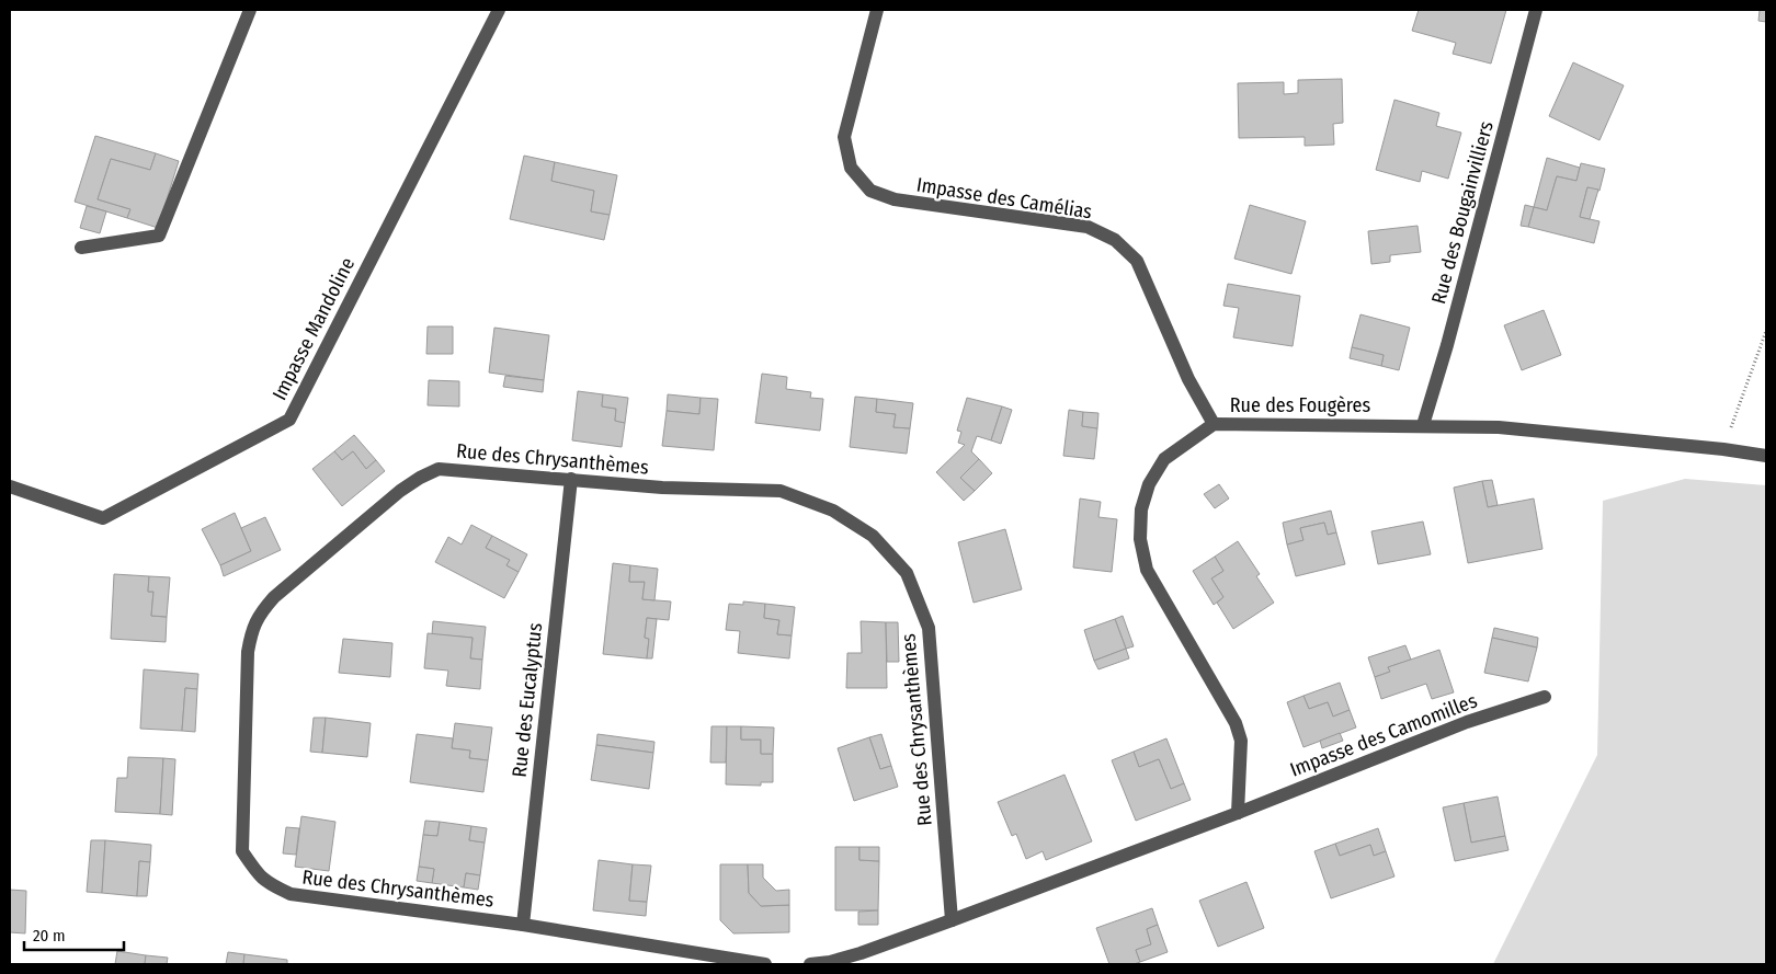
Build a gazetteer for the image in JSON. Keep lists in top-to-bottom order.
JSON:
{
  "streets": {
    "street": [
      "Impasse des Camélias",
      "Rue des Bougainvilliers",
      "Impasse Mandoline",
      "Rue des Fougères",
      "Rue des Chrysanthèmes",
      "Rue des Eucalyptus",
      "Impasse des Camomilles"
    ]
  },
  "crossings": [
    ["Impasse des Camélias", "Rue des Fougères"],
    ["Rue des Bougainvilliers", "Rue des Fougères"],
    ["Rue des Fougères", "Impasse des Camomilles"],
    ["Rue des Chrysanthèmes", "Rue des Eucalyptus"]
  ],
  "scale_bar": "20 m"
}
